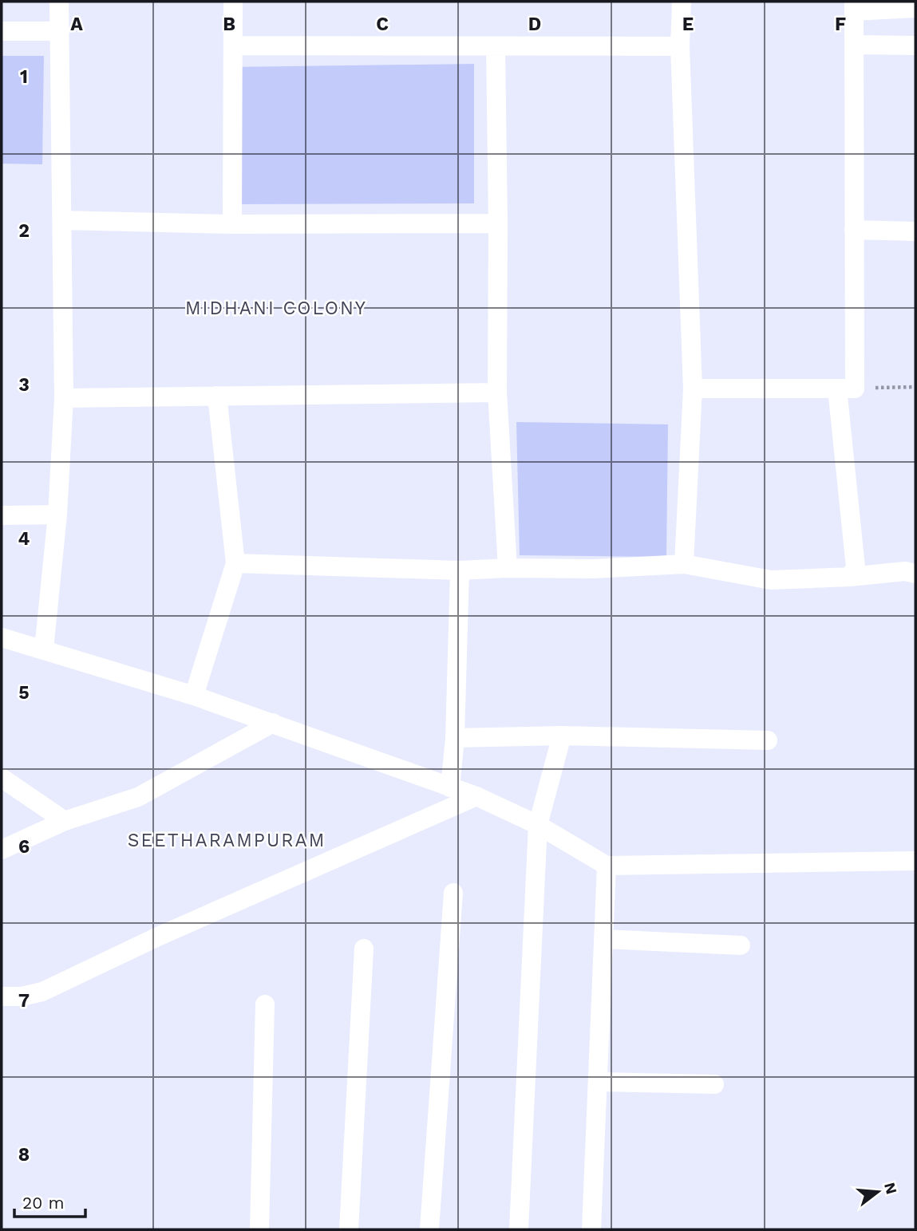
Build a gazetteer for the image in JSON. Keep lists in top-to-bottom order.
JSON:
{
  "districts": ["MIDHANI COLONY", "SEETHARAMPURAM"],
  "scale_bar": "20 m",
  "north": "right",
  "grid": {
    "columns": [
      "A",
      "B",
      "C",
      "D",
      "E",
      "F"
    ],
    "rows": [
      "1",
      "2",
      "3",
      "4",
      "5",
      "6",
      "7",
      "8"
    ]
  }
}
